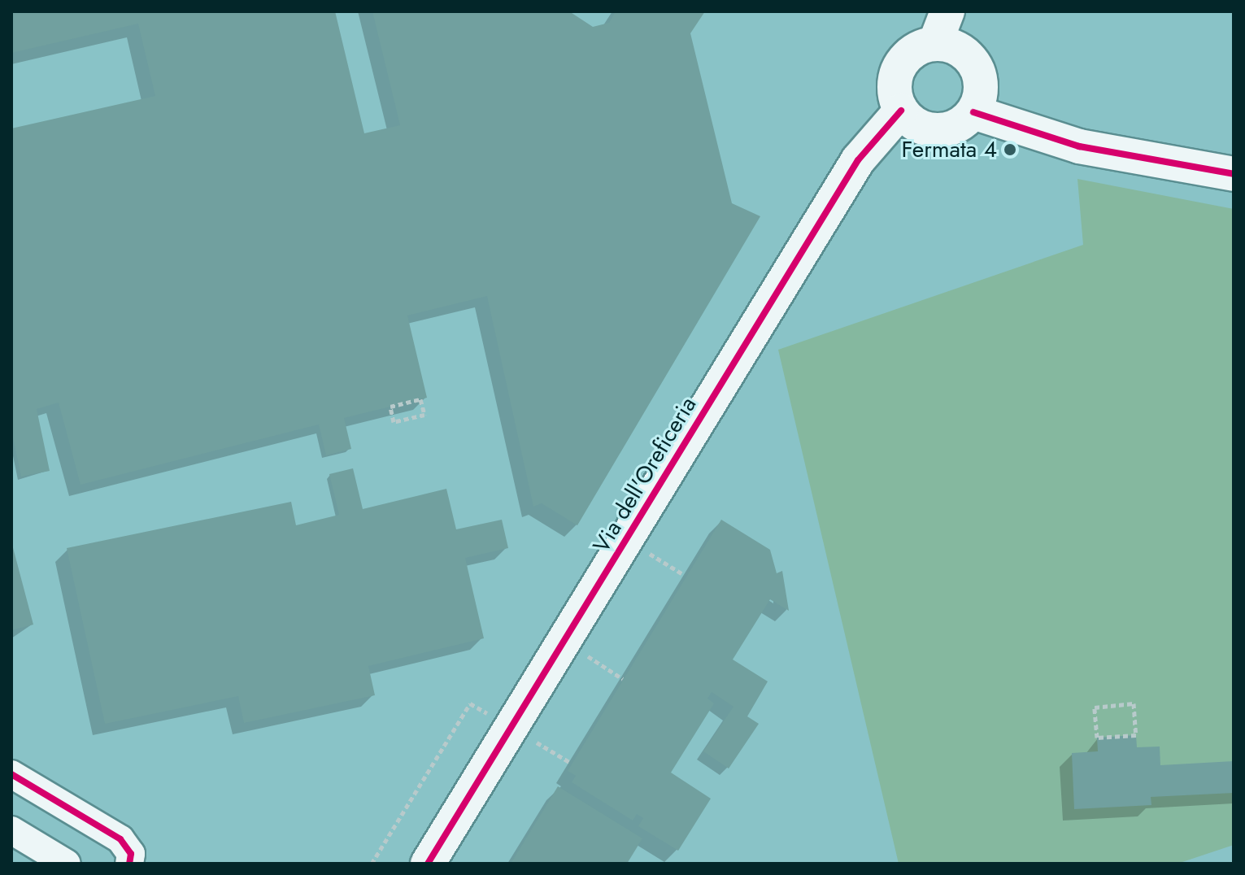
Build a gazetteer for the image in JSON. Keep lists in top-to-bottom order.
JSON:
{
  "streets": {
    "street": ["Via dell'Oreficeria"]
  },
  "places": ["Fermata 4"]
}
